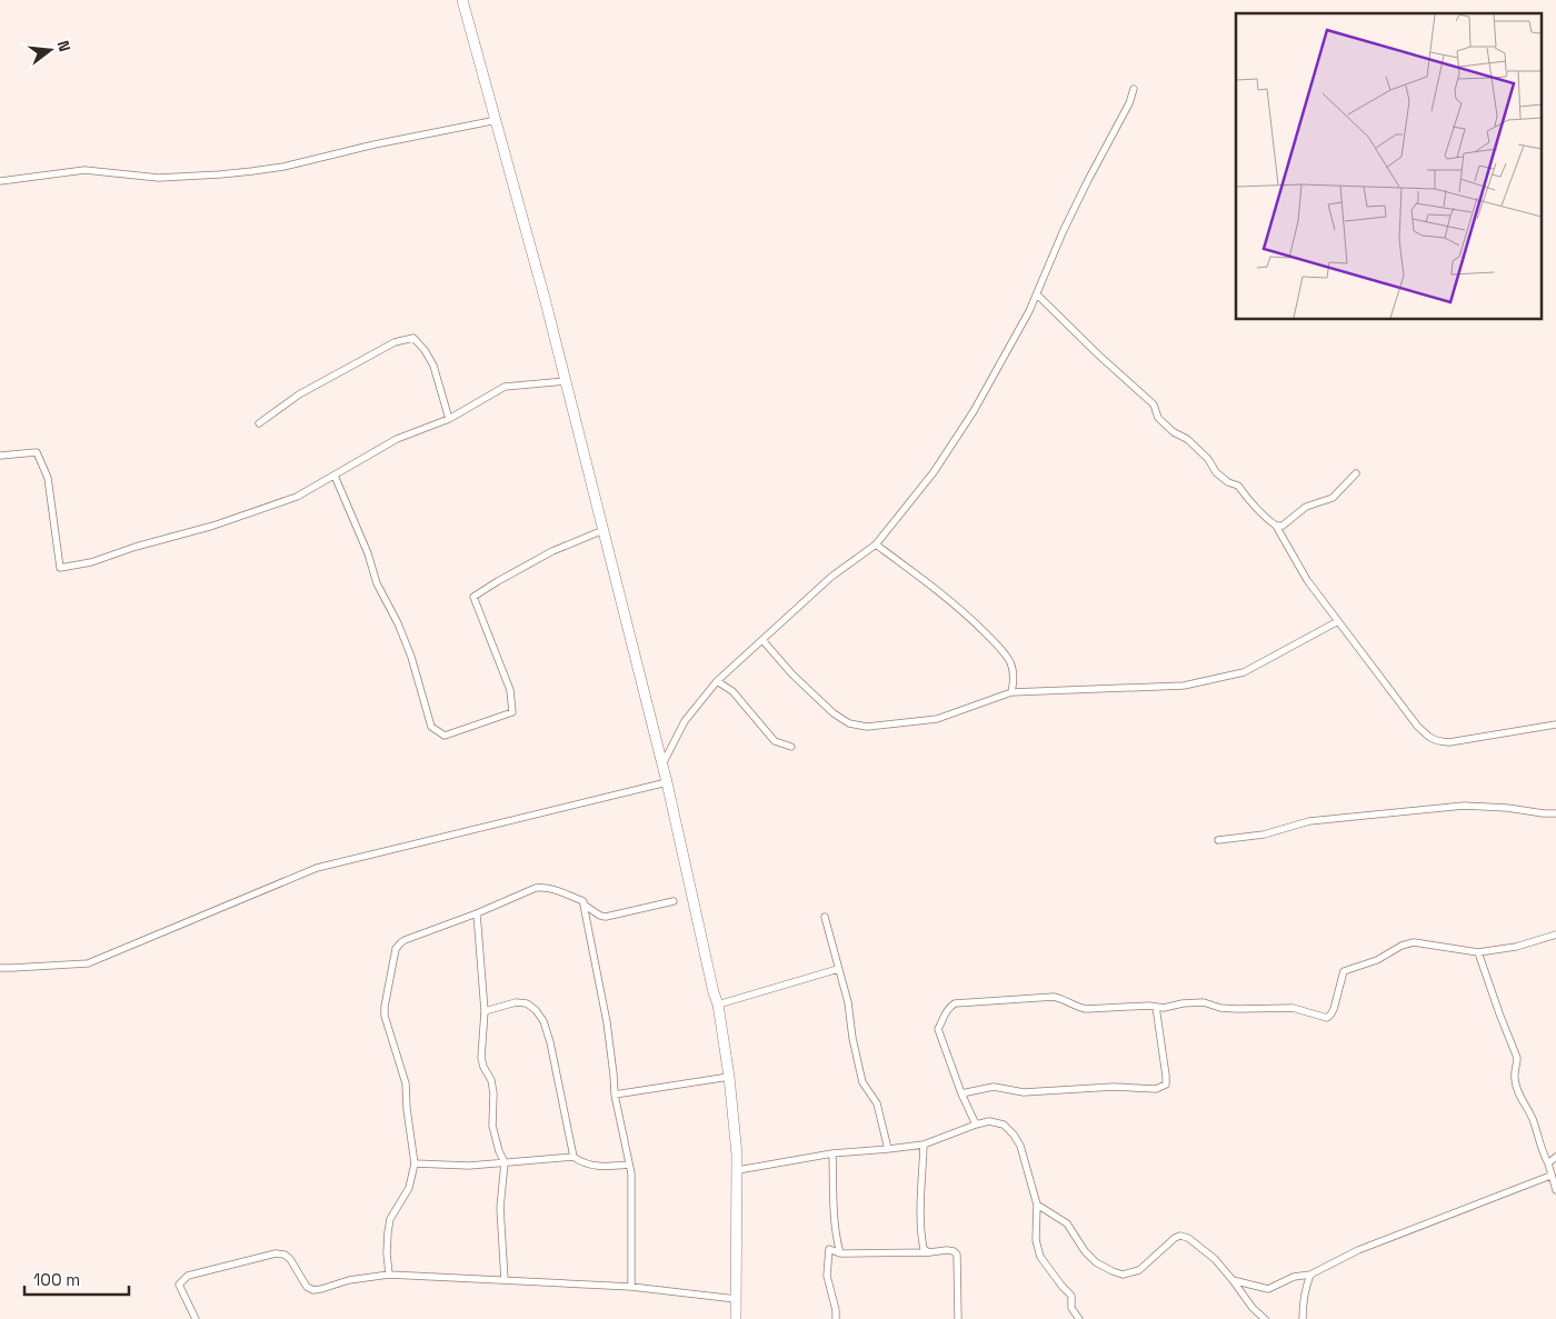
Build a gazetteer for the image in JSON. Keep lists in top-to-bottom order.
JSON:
{
  "scale_bar": "100 m",
  "north": "right"
}
